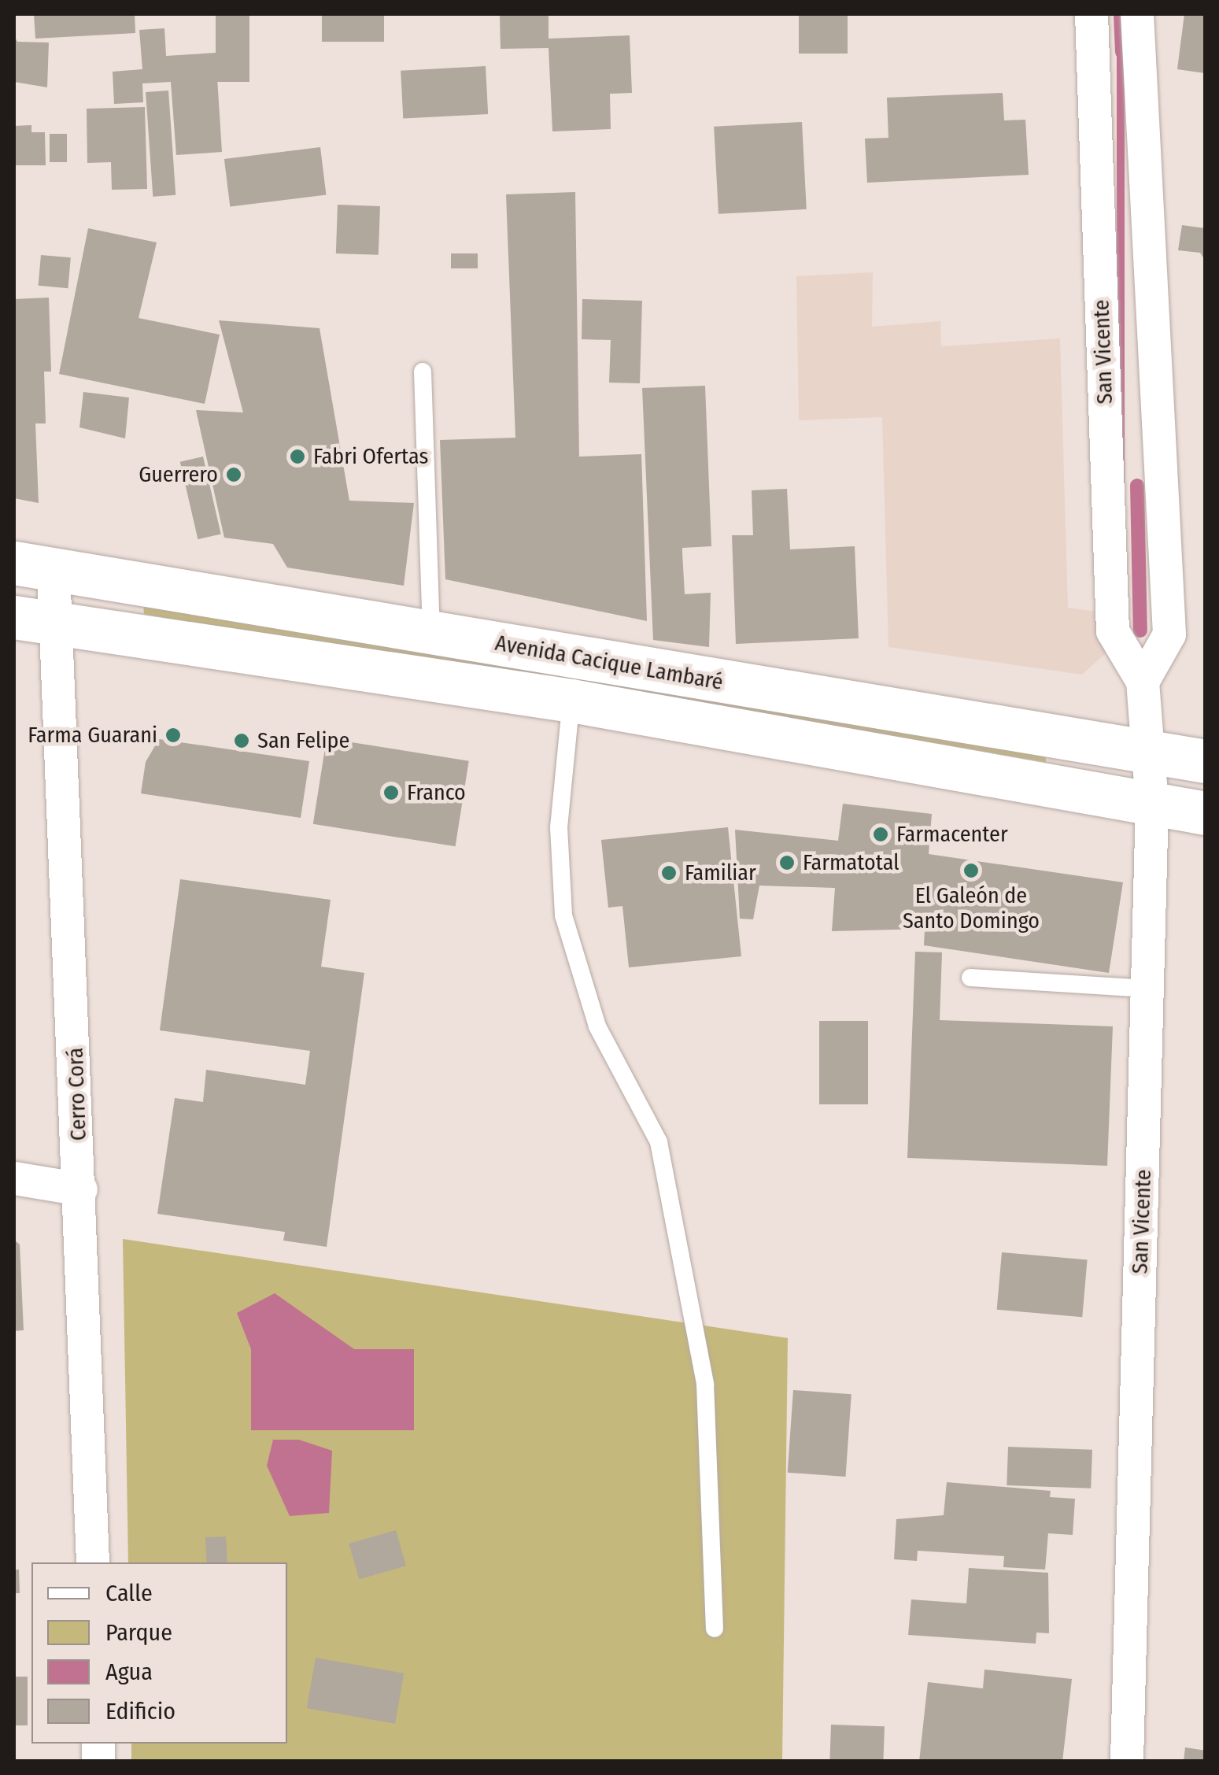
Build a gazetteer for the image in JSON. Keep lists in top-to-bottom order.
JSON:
{
  "streets": {
    "main road": ["Avenida Cacique Lambaré"],
    "street": ["San Vicente", "Cerro Corá"]
  },
  "crossings": [
    ["San Vicente", "Avenida Cacique Lambaré"],
    ["Avenida Cacique Lambaré", "Cerro Corá"]
  ],
  "places": [
    "Fabri Ofertas",
    "Guerrero",
    "Farma Guarani",
    "San Felipe",
    "Franco",
    "Farmacenter",
    "Farmatotal",
    "El Galeón de Santo Domingo",
    "Familiar"
  ],
  "legend": [
    "Calle",
    "Parque",
    "Agua",
    "Edificio"
  ]
}
